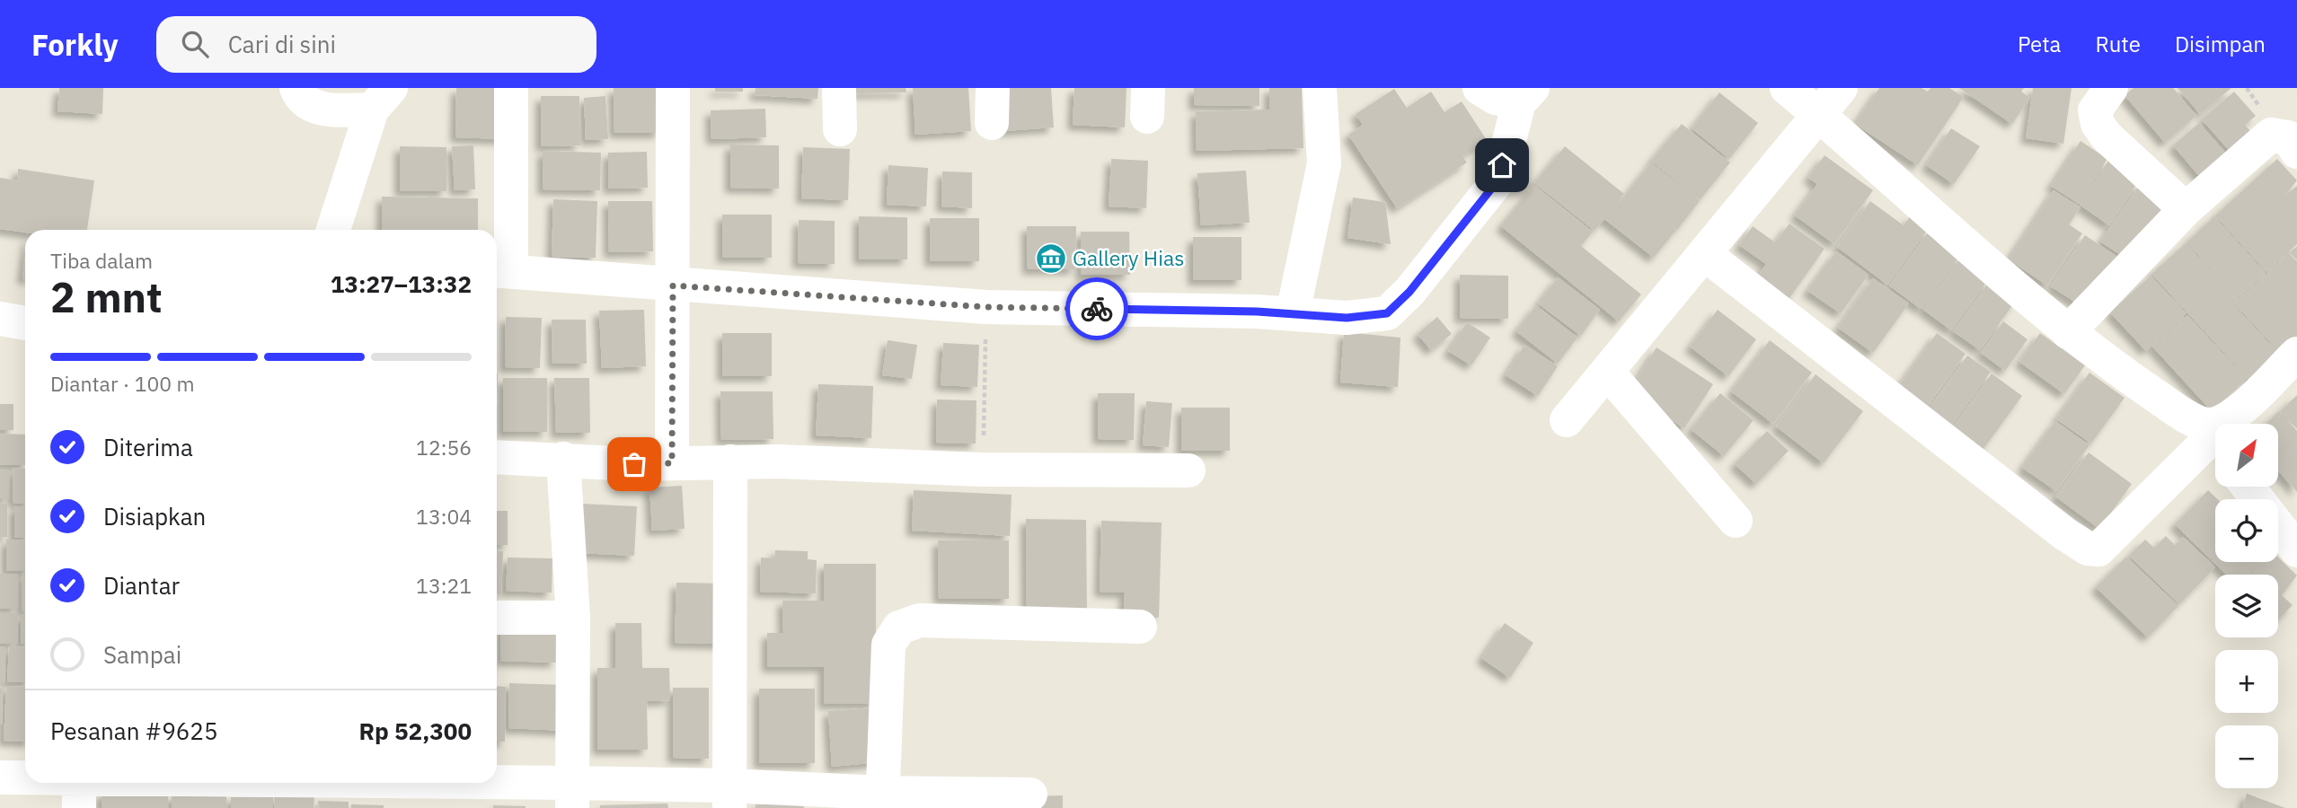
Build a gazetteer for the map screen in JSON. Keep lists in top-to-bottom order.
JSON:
{
  "places": {
    "museum": ["Gallery Hias"]
  },
  "north": "top right",
  "page": {
    "header": "Forkly",
    "search": "Cari di sini",
    "nav": ["Peta", "Rute", "Disimpan"],
    "heading": ["2 mnt", "Tiba dalam", "13:27–13:32"],
    "panel": ["Pesanan #9625", "Rp 52,300"],
    "bar": "Diantar · 100 m",
    "list": [
      ["Diterima", "12:56"],
      ["Disiapkan", "13:04"],
      ["Diantar", "13:21"],
      "Sampai"
    ],
    "map_buttons": ["+", "−"]
  }
}
